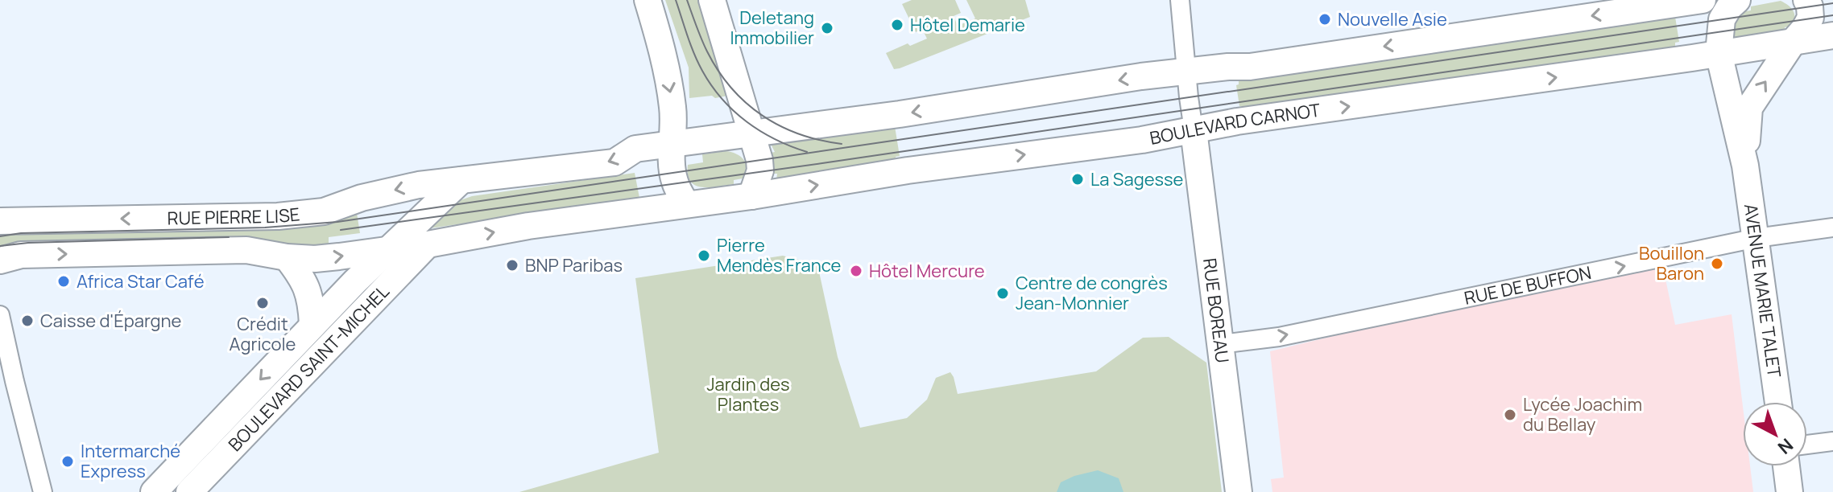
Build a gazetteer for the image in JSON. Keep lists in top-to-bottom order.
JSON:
{
  "streets": {
    "main road": [
      "BOULEVARD CARNOT",
      "RUE PIERRE LISE",
      "AVENUE MARIE TALET",
      "RUE BOREAU",
      "BOULEVARD SAINT-MICHEL"
    ],
    "street": ["RUE DE BUFFON"]
  },
  "crossings": [
    ["BOULEVARD CARNOT", "AVENUE MARIE TALET"],
    ["BOULEVARD CARNOT", "RUE BOREAU"],
    ["RUE PIERRE LISE", "BOULEVARD SAINT-MICHEL"],
    ["RUE DE BUFFON", "AVENUE MARIE TALET"],
    ["RUE DE BUFFON", "RUE BOREAU"]
  ],
  "one_way": ["RUE DE BUFFON"],
  "parks": ["Jardin des Plantes"],
  "places": [
    "Nouvelle Asie",
    "Hôtel Demarie",
    "Deletang Immobilier",
    "La Sagesse",
    "Pierre Mendès France",
    "Bouillon Baron",
    "BNP Paribas",
    "Hôtel Mercure",
    "Africa Star Café",
    "Centre de congrès Jean-Monnier",
    "Crédit Agricole",
    "Caisse d'Épargne",
    "Lycée Joachim du Bellay",
    "Intermarché Express"
  ],
  "north": "bottom right"
}
